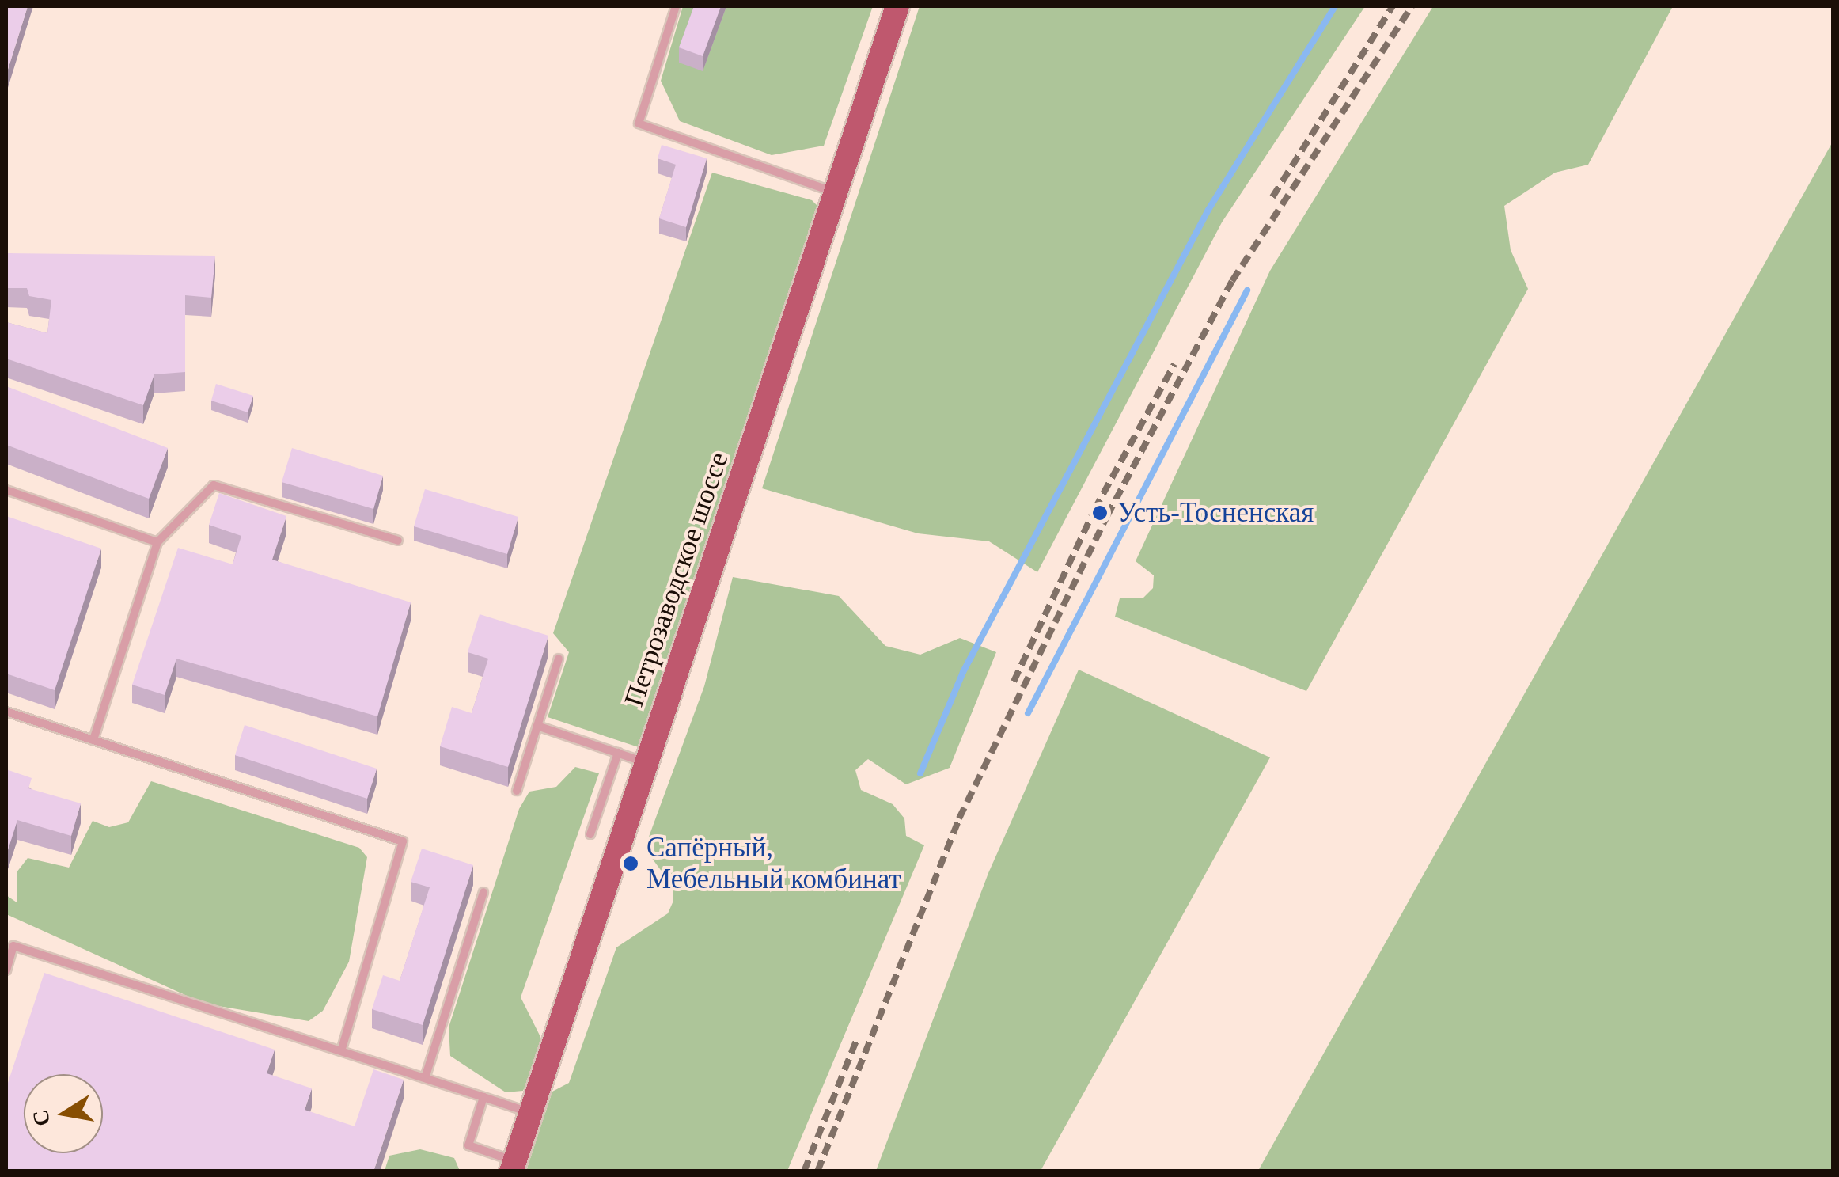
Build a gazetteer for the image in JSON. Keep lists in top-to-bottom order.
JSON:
{
  "streets": {
    "main road": ["Петрозаводское шоссе"]
  },
  "places": ["Усть-Тосненская", "Сапёрный, Мебельный комбинат"],
  "north": "left"
}
